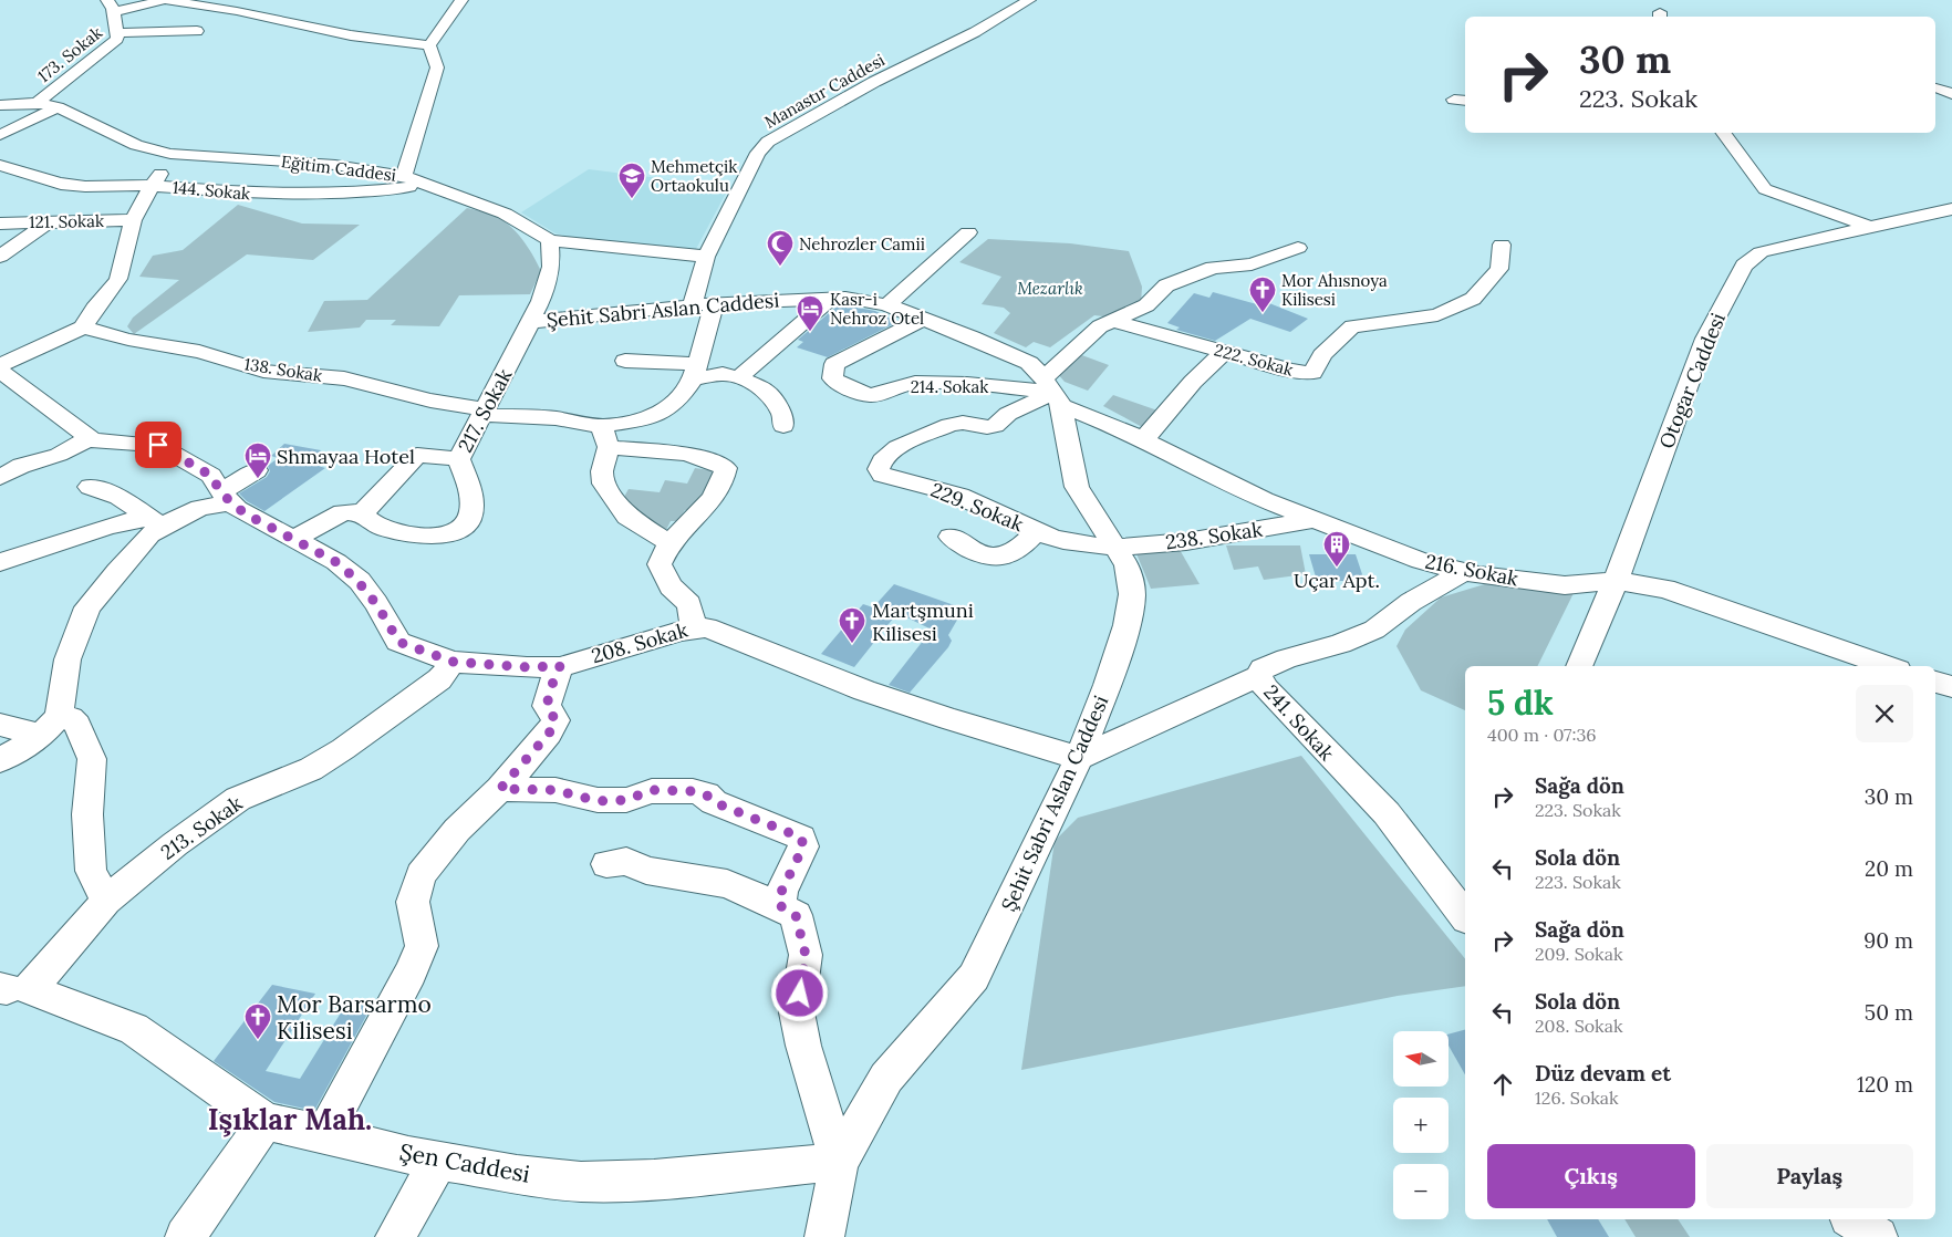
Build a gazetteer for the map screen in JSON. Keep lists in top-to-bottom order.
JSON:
{
  "streets": {
    "street": [
      "173. Sokak",
      "Manastır Caddesi",
      "Eğitim Caddesi",
      "144. Sokak",
      "121. Sokak",
      "Şehit Sabri Aslan Caddesi",
      "222. Sokak",
      "138. Sokak",
      "Otogar Caddesi",
      "214. Sokak",
      "217. Sokak",
      "229. Sokak",
      "238. Sokak",
      "216. Sokak",
      "208. Sokak",
      "241. Sokak",
      "213. Sokak",
      "Şen Caddesi"
    ]
  },
  "crossings": [
    ["173. Sokak", "Eğitim Caddesi"],
    ["Manastır Caddesi", "Eğitim Caddesi"],
    ["Manastır Caddesi", "Şehit Sabri Aslan Caddesi"],
    ["Eğitim Caddesi", "144. Sokak"],
    ["Eğitim Caddesi", "217. Sokak"],
    ["Şehit Sabri Aslan Caddesi", "214. Sokak"],
    ["Şehit Sabri Aslan Caddesi", "217. Sokak"],
    ["Şehit Sabri Aslan Caddesi", "229. Sokak"],
    ["Şehit Sabri Aslan Caddesi", "238. Sokak"],
    ["Şehit Sabri Aslan Caddesi", "216. Sokak"],
    ["Şehit Sabri Aslan Caddesi", "208. Sokak"],
    ["Şehit Sabri Aslan Caddesi", "Şen Caddesi"],
    ["138. Sokak", "217. Sokak"],
    ["Otogar Caddesi", "216. Sokak"],
    ["214. Sokak", "229. Sokak"],
    ["214. Sokak", "216. Sokak"],
    ["229. Sokak", "238. Sokak"],
    ["229. Sokak", "216. Sokak"],
    ["238. Sokak", "216. Sokak"],
    ["216. Sokak", "241. Sokak"],
    ["208. Sokak", "213. Sokak"],
    ["213. Sokak", "Şen Caddesi"]
  ],
  "districts": ["Işıklar Mah."],
  "parks": ["Mezarlık"],
  "places": {
    "school or university": ["Mehmetçik Ortaokulu"],
    "mosque": ["Nehrozler Camii"],
    "church": ["Mor Ahısnoya Kilisesi", "Martşmuni Kilisesi", "Mor Barsarmo Kilisesi"],
    "hotel": ["Kasr-i Nehroz Otel", "Shmayaa Hotel"],
    "building": ["Uçar Apt."]
  },
  "north": "left",
  "page": {
    "turn": ["30 m", "223. Sokak"],
    "heading": ["5 dk", "400 m · 07:36"],
    "list": [
      {
        "name": "Sağa dön",
        "note": "223. Sokak",
        "value": "30 m"
      },
      {
        "name": "Sola dön",
        "note": "223. Sokak",
        "value": "20 m"
      },
      {
        "name": "Sağa dön",
        "note": "209. Sokak",
        "value": "90 m"
      },
      {
        "name": "Sola dön",
        "note": "208. Sokak",
        "value": "50 m"
      },
      {
        "name": "Düz devam et",
        "note": "126. Sokak",
        "value": "120 m"
      }
    ],
    "map_buttons": ["+", "−"],
    "buttons": ["Çıkış", "Paylaş"]
  }
}
